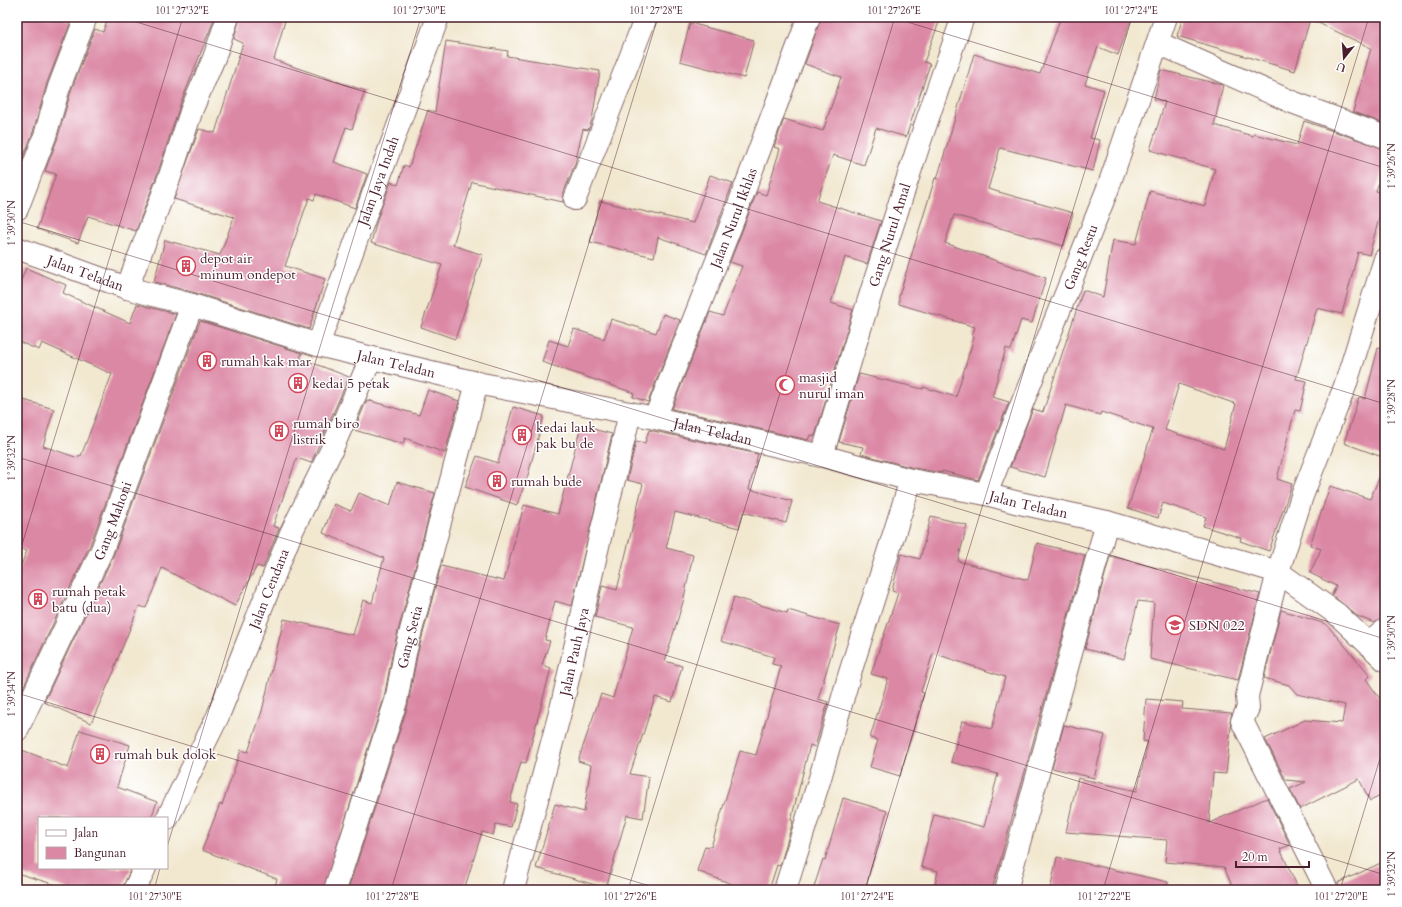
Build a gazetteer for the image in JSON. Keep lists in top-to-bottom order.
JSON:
{
  "streets": {
    "street": [
      "Jalan Jaya Indah",
      "Jalan Nurul Ikhlas",
      "Gang Nurul Amal",
      "Gang Restu",
      "Jalan Teladan",
      "Gang Mahoni",
      "Jalan Cendana",
      "Gang Setia",
      "Jalan Pauh Jaya"
    ]
  },
  "crossings": [
    ["Jalan Jaya Indah", "Jalan Teladan"],
    ["Jalan Nurul Ikhlas", "Jalan Teladan"],
    ["Gang Nurul Amal", "Jalan Teladan"],
    ["Gang Restu", "Jalan Teladan"],
    ["Jalan Teladan", "Gang Mahoni"],
    ["Jalan Teladan", "Jalan Cendana"],
    ["Jalan Teladan", "Gang Setia"],
    ["Jalan Teladan", "Jalan Pauh Jaya"]
  ],
  "places": {
    "building": [
      "depot air minum ondepot",
      "rumah kak mar",
      "kedai 5 petak",
      "rumah biro listrik",
      "kedai lauk pak bu de",
      "rumah bude",
      "rumah petak batu (dua)",
      "rumah buk dolok"
    ],
    "mosque": ["masjid nurul iman"],
    "school or university": ["SDN 022"]
  },
  "legend": ["Jalan", "Bangunan"],
  "scale_bar": "20 m",
  "north": "bottom",
  "coordinates": [
    "101°27'32\"E",
    "101°27'30\"E",
    "101°27'28\"E",
    "101°27'26\"E",
    "101°27'24\"E",
    "1°39'26\"N",
    "1°39'30\"N",
    "1°39'28\"N",
    "1°39'32\"N",
    "1°39'34\"N",
    "101°27'22\"E",
    "101°27'20\"E"
  ]
}
